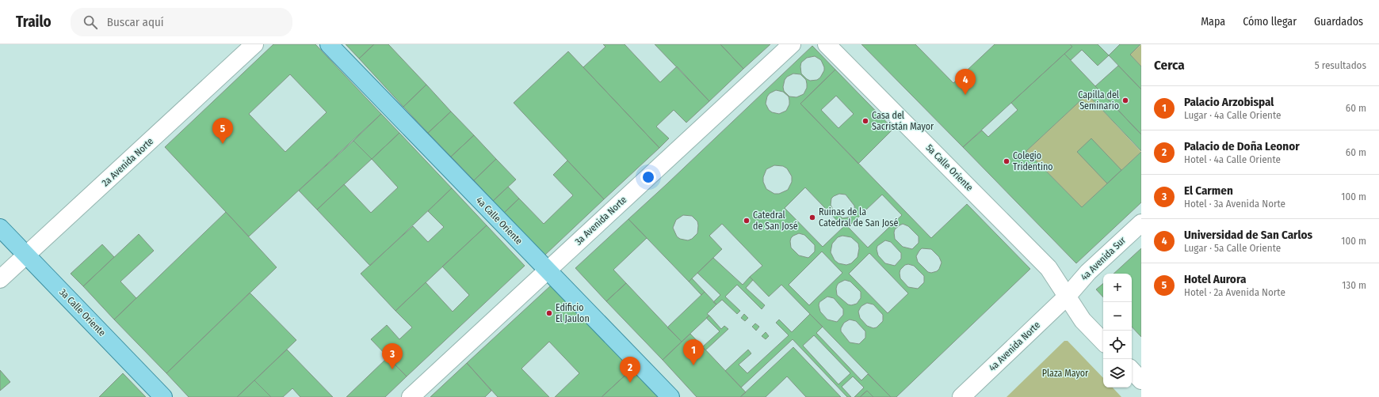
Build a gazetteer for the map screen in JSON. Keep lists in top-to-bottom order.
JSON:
{
  "streets": {
    "main road": ["4a Calle Oriente", "3a Calle Oriente"],
    "street": [
      "2a Avenida Norte",
      "5a Calle Oriente",
      "3a Avenida Norte",
      "4a Avenida Sur",
      "4a Avenida Norte"
    ]
  },
  "crossings": [
    ["2a Avenida Norte", "3a Calle Oriente"],
    ["5a Calle Oriente", "4a Avenida Sur"],
    ["5a Calle Oriente", "4a Avenida Norte"],
    ["4a Calle Oriente", "3a Avenida Norte"],
    ["4a Avenida Sur", "4a Avenida Norte"]
  ],
  "parks": ["Plaza Mayor"],
  "places": [
    "Capilla del Seminario",
    "Casa del Sacristán Mayor",
    "Colegio Tridentino",
    "Ruinas de la Catedral de San José",
    "Catedral de San José",
    "Edificio El Jaulon"
  ],
  "page": {
    "header": "Trailo",
    "search": "Buscar aquí",
    "nav": ["Mapa", "Cómo llegar", "Guardados"],
    "heading": ["Cerca", "5 resultados"],
    "pins": [
      "4",
      "5",
      "1",
      "3",
      "2"
    ],
    "list": [
      {
        "mark": "1",
        "name": "Palacio Arzobispal",
        "note": "Lugar · 4a Calle Oriente",
        "value": "60 m"
      },
      {
        "mark": "2",
        "name": "Palacio de Doña Leonor",
        "note": "Hotel · 4a Calle Oriente",
        "value": "60 m"
      },
      {
        "mark": "3",
        "name": "El Carmen",
        "note": "Hotel · 3a Avenida Norte",
        "value": "100 m"
      },
      {
        "mark": "4",
        "name": "Universidad de San Carlos",
        "note": "Lugar · 5a Calle Oriente",
        "value": "100 m"
      },
      {
        "mark": "5",
        "name": "Hotel Aurora",
        "note": "Hotel · 2a Avenida Norte",
        "value": "130 m"
      }
    ],
    "map_buttons": ["+", "−"]
  }
}
